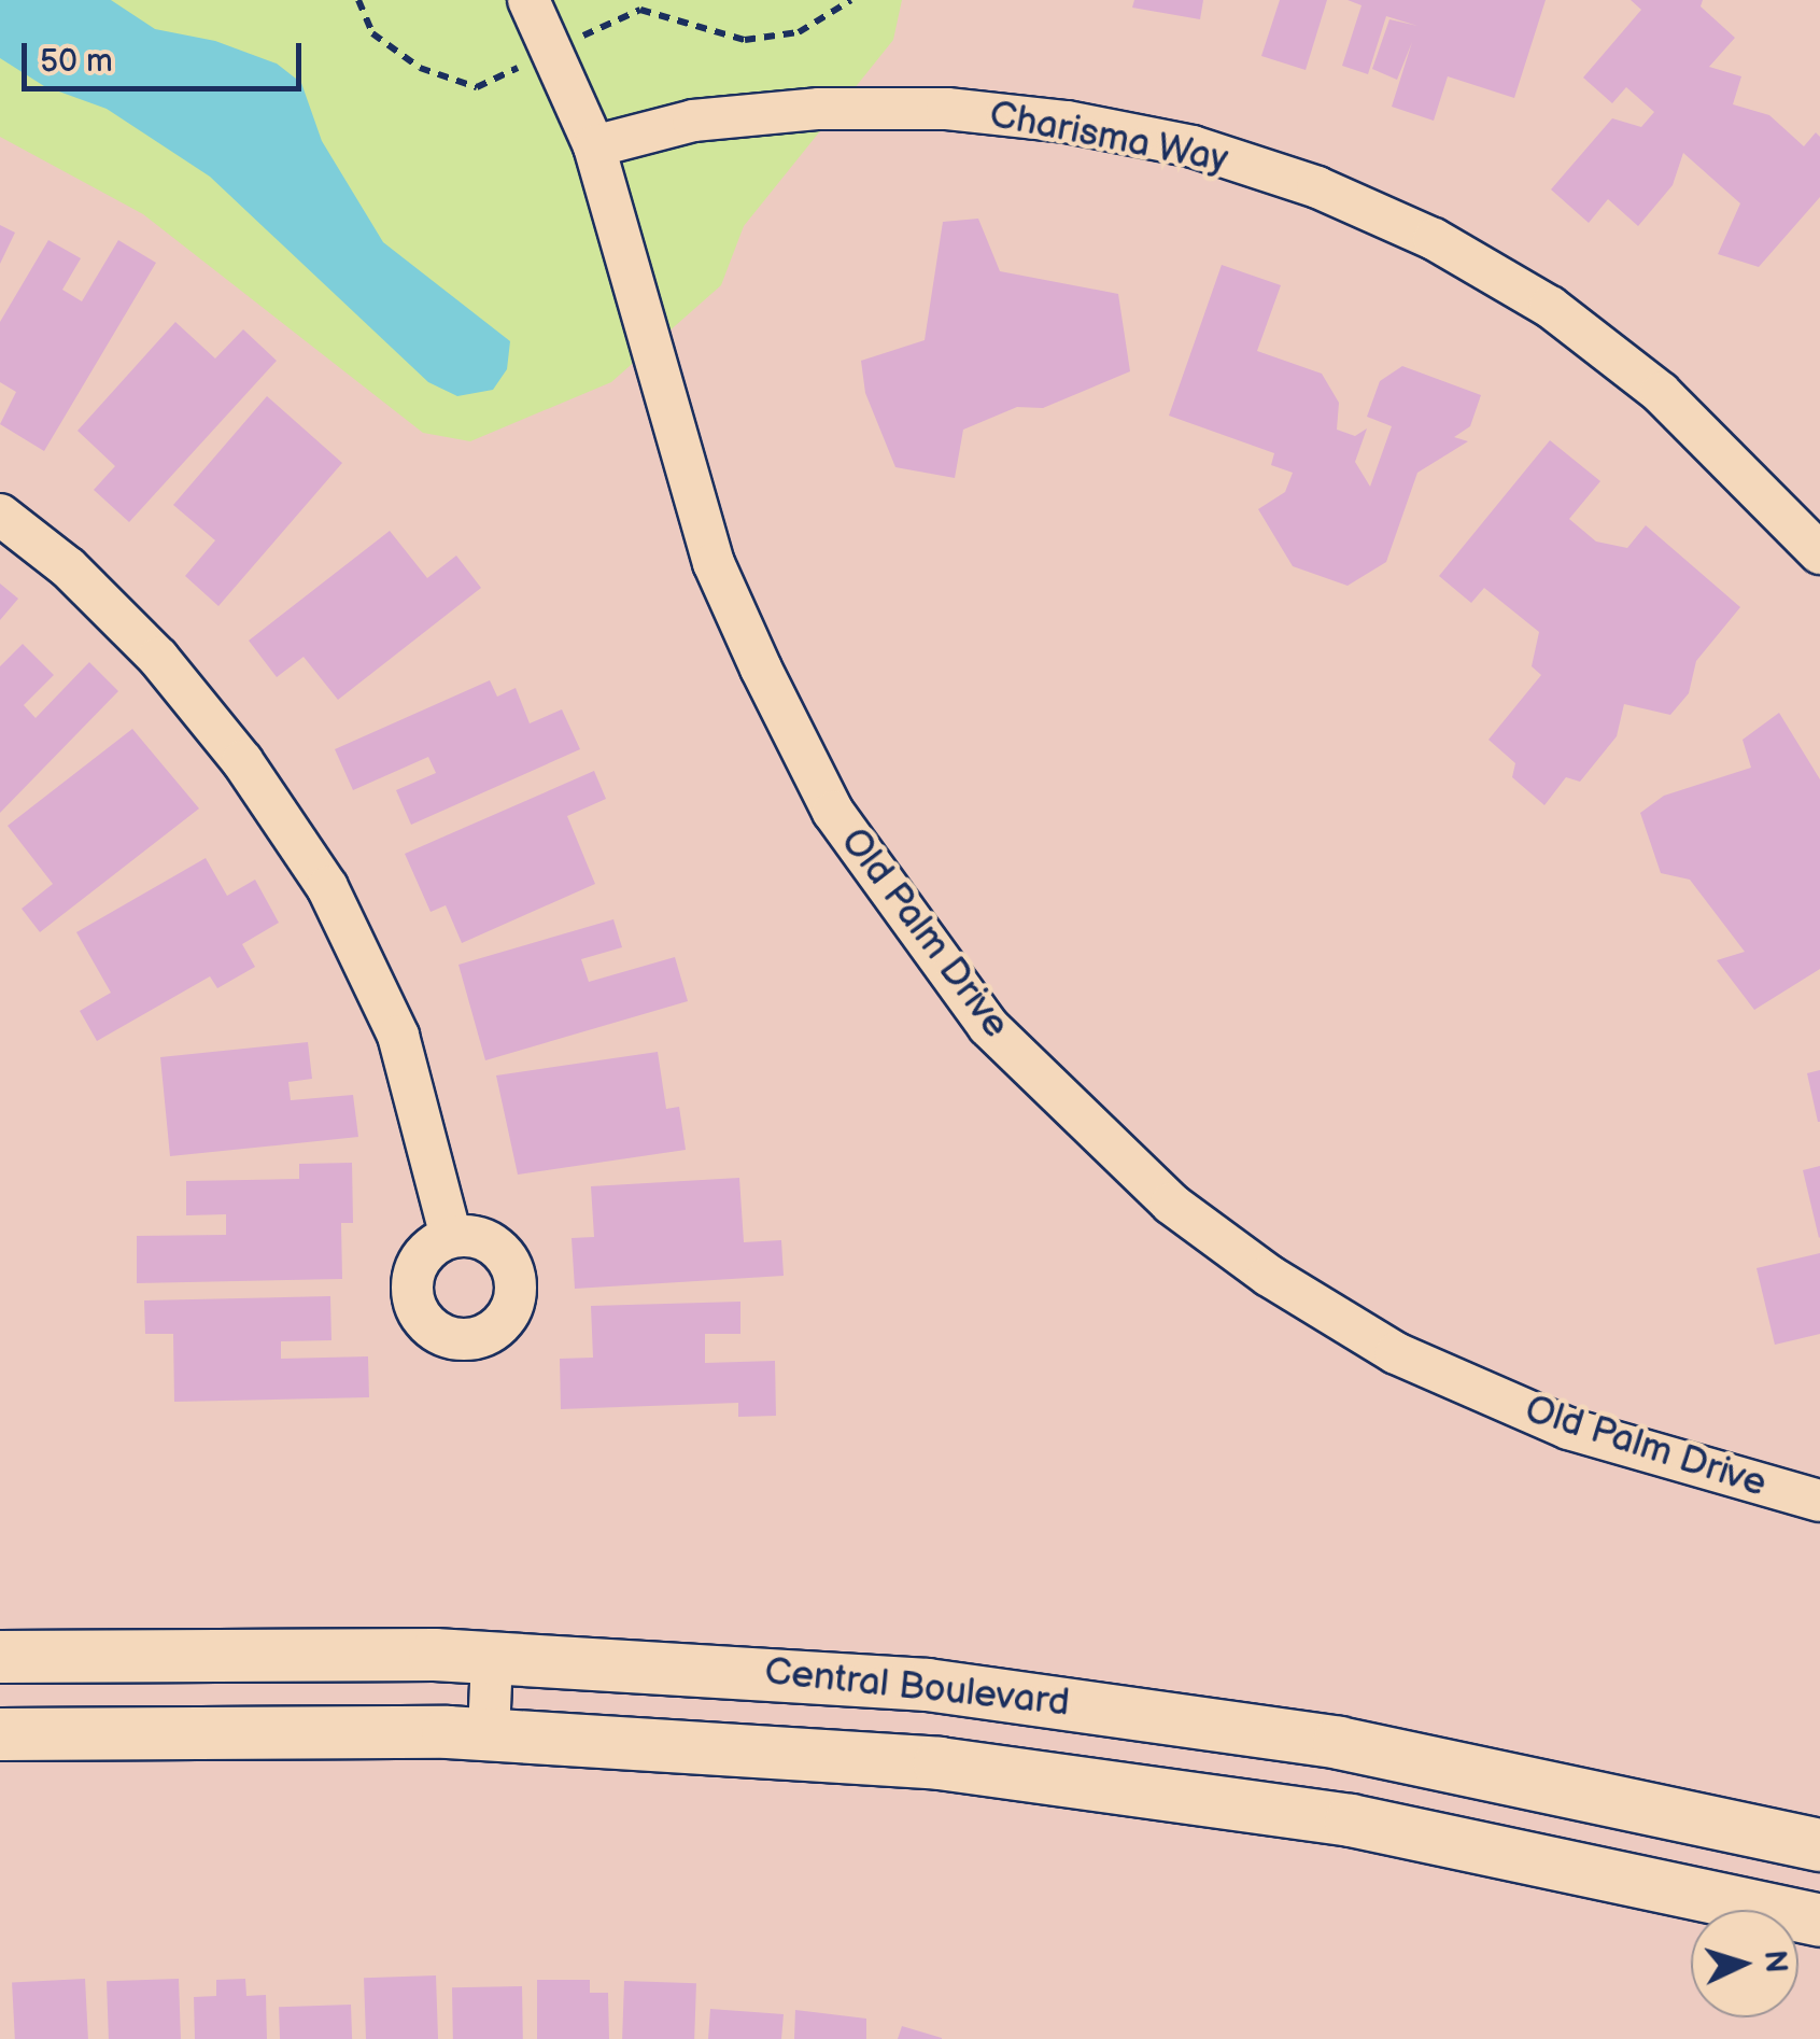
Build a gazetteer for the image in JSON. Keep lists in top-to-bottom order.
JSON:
{
  "streets": {
    "street": ["Charisma Way", "Old Palm Drive", "Central Boulevard"]
  },
  "crossings": [
    ["Charisma Way", "Old Palm Drive"]
  ],
  "scale_bar": "50 m",
  "north": "right"
}
